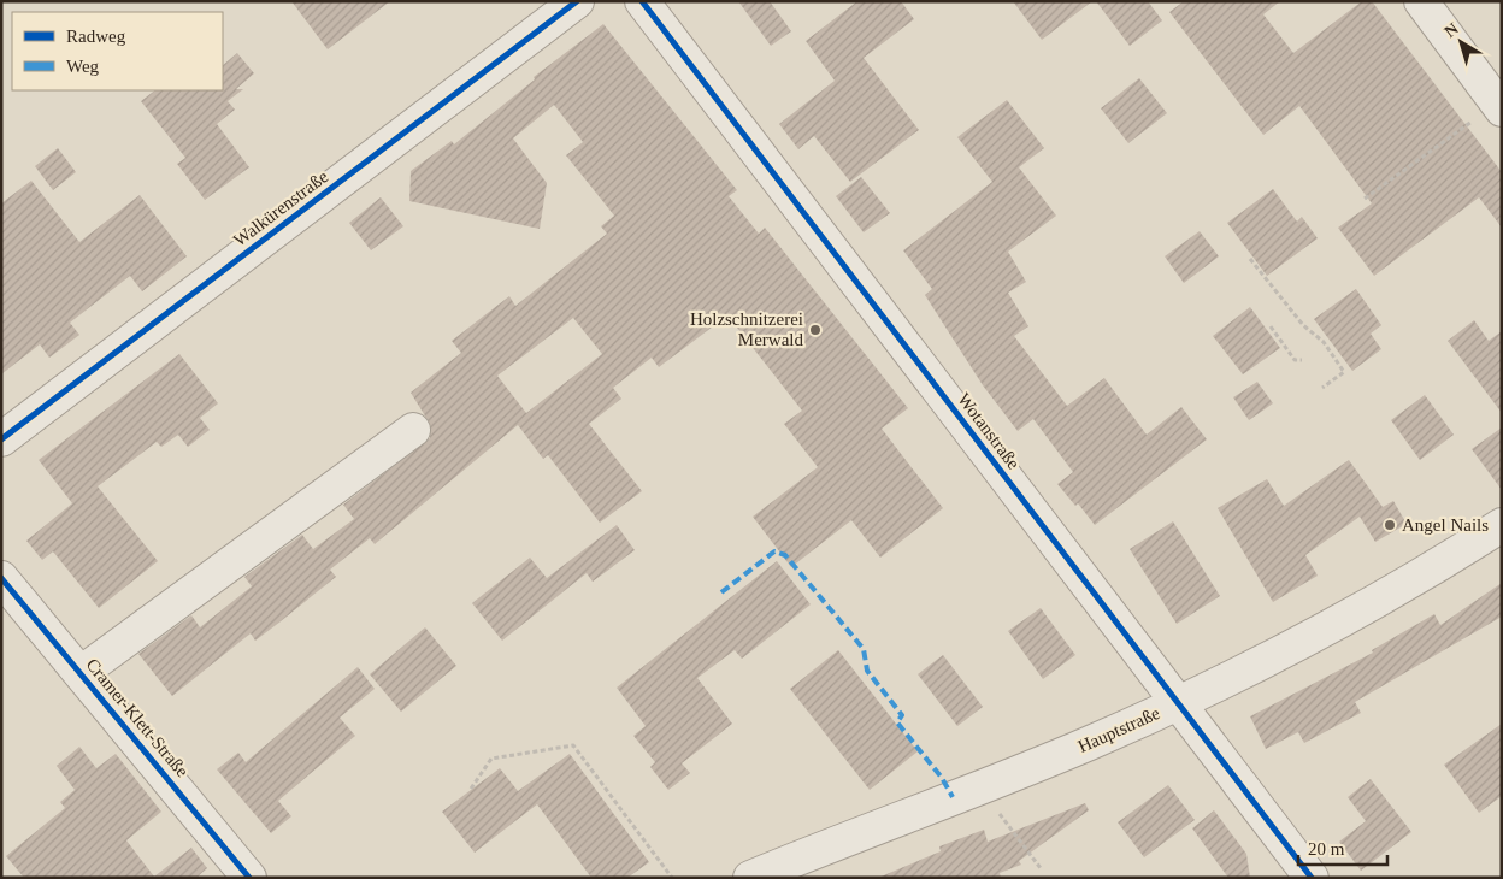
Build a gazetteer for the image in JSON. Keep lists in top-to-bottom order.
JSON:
{
  "streets": {
    "street": [
      "Walkürenstraße",
      "Wotanstraße",
      "Cramer-Klett-Straße",
      "Hauptstraße"
    ]
  },
  "crossings": [
    ["Wotanstraße", "Hauptstraße"]
  ],
  "places": ["Holzschnitzerei Merwald", "Angel Nails"],
  "legend": ["Radweg", "Weg"],
  "scale_bar": "20 m",
  "north": "top left"
}
